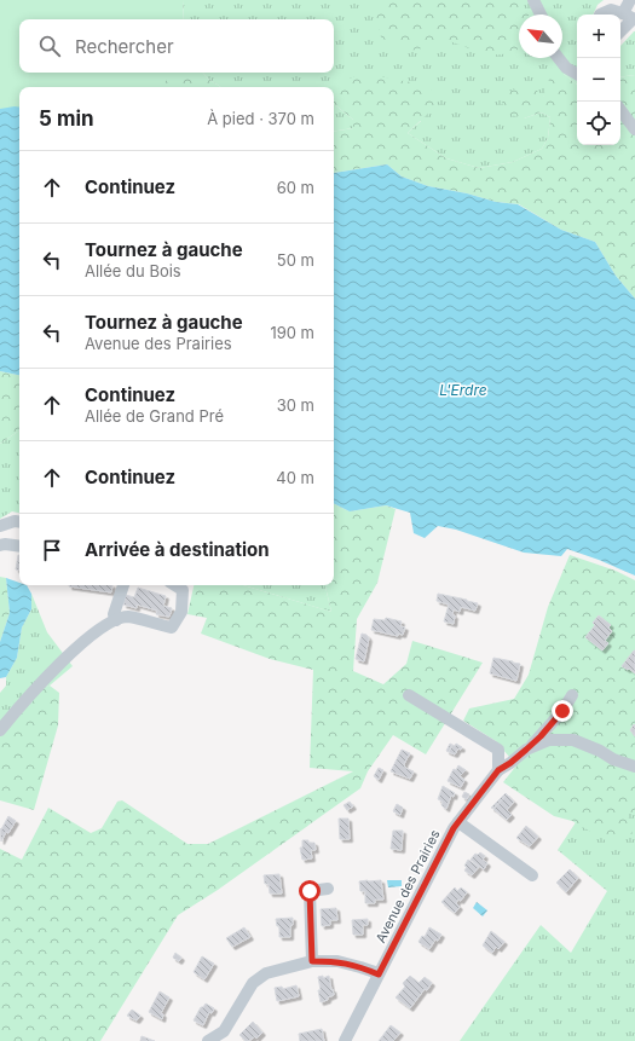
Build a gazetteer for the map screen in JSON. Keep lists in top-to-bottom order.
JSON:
{
  "streets": {
    "street": ["Avenue des Prairies"]
  },
  "water": ["L'Erdre"],
  "north": "top left",
  "page": {
    "map_buttons": ["+", "−"],
    "search": "Rechercher",
    "heading": ["5 min", "À pied · 370 m"],
    "list": [
      ["Continuez", "60 m"],
      ["Tournez à gauche", "Allée du Bois", "50 m"],
      ["Tournez à gauche", "Avenue des Prairies", "190 m"],
      ["Continuez", "Allée de Grand Pré", "30 m"],
      ["Continuez", "40 m"],
      "Arrivée à destination"
    ]
  }
}
